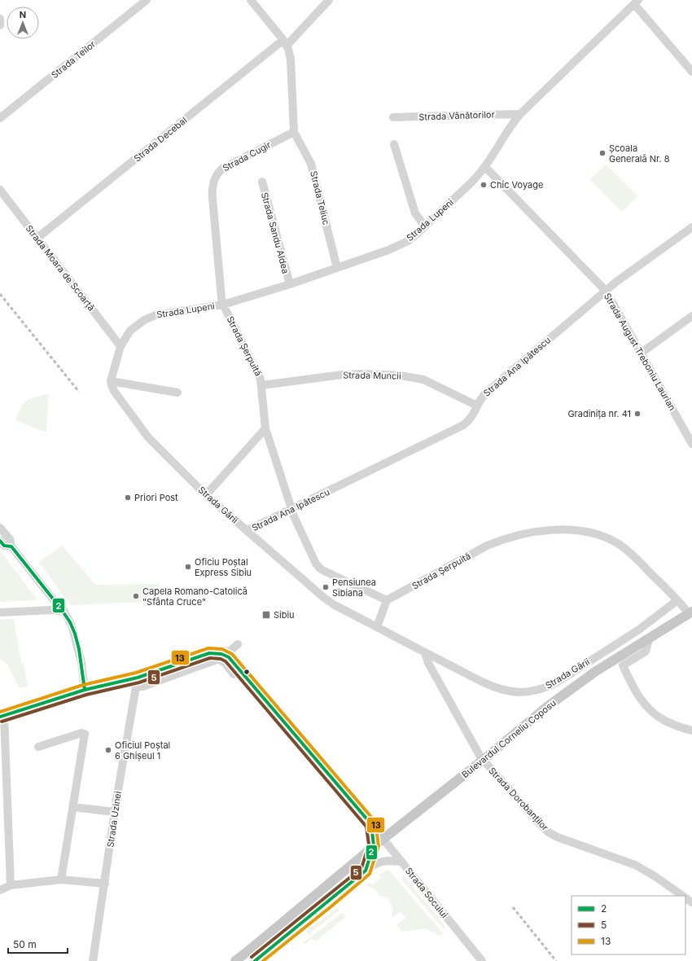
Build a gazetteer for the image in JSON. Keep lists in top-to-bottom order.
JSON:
{
  "streets": {
    "main road": ["Bulevardul Corneliu Coposu"],
    "street": [
      "Strada Teilor",
      "Strada Vânătorilor",
      "Strada Decebal",
      "Strada Cugir",
      "Strada Teliuc",
      "Strada Lupeni",
      "Strada Sandu Aldea",
      "Strada Moara de Scoarță",
      "Strada Șerpuită",
      "Strada August Treboniu Laurian",
      "Strada Ana Ipătescu",
      "Strada Muncii",
      "Strada Gării",
      "Strada Dorobanților",
      "Strada Uzinei",
      "Strada Socului"
    ]
  },
  "crossings": [
    ["Strada Vânătorilor", "Strada Lupeni"],
    ["Strada Decebal", "Strada Moara de Scoarță"],
    ["Strada Cugir", "Strada Teliuc"],
    ["Strada Cugir", "Strada Lupeni"],
    ["Strada Cugir", "Strada Șerpuită"],
    ["Strada Teliuc", "Strada Lupeni"],
    ["Strada Lupeni", "Strada Sandu Aldea"],
    ["Strada Lupeni", "Strada Moara de Scoarță"],
    ["Strada Lupeni", "Strada Șerpuită"],
    ["Strada Lupeni", "Strada August Treboniu Laurian"],
    ["Strada Șerpuită", "Strada Ana Ipătescu"],
    ["Strada Șerpuită", "Strada Muncii"],
    ["Strada Șerpuită", "Strada Gării"],
    ["Strada Șerpuită", "Bulevardul Corneliu Coposu"],
    ["Strada August Treboniu Laurian", "Strada Ana Ipătescu"],
    ["Strada Ana Ipătescu", "Strada Muncii"],
    ["Strada Ana Ipătescu", "Strada Gării"],
    ["Strada Gării", "Strada Dorobanților"]
  ],
  "places": {
    "other": [
      "Școala Generală Nr. 8",
      "Chic Voyage",
      "Gradinița nr. 41",
      "Priori Post",
      "Oficiu Poștal Express Sibiu",
      "Pensiunea Sibiana",
      "Capela Romano-Catolică \"Sfânta Cruce\"",
      "Oficiul Poștal 6 Ghișeul 1"
    ],
    "transit": ["Sibiu"]
  },
  "lines": ["transit line 2", "transit line 13", "transit line 5"],
  "legend": ["2", "5", "13"],
  "scale_bar": "50 m",
  "north": "top"
}
